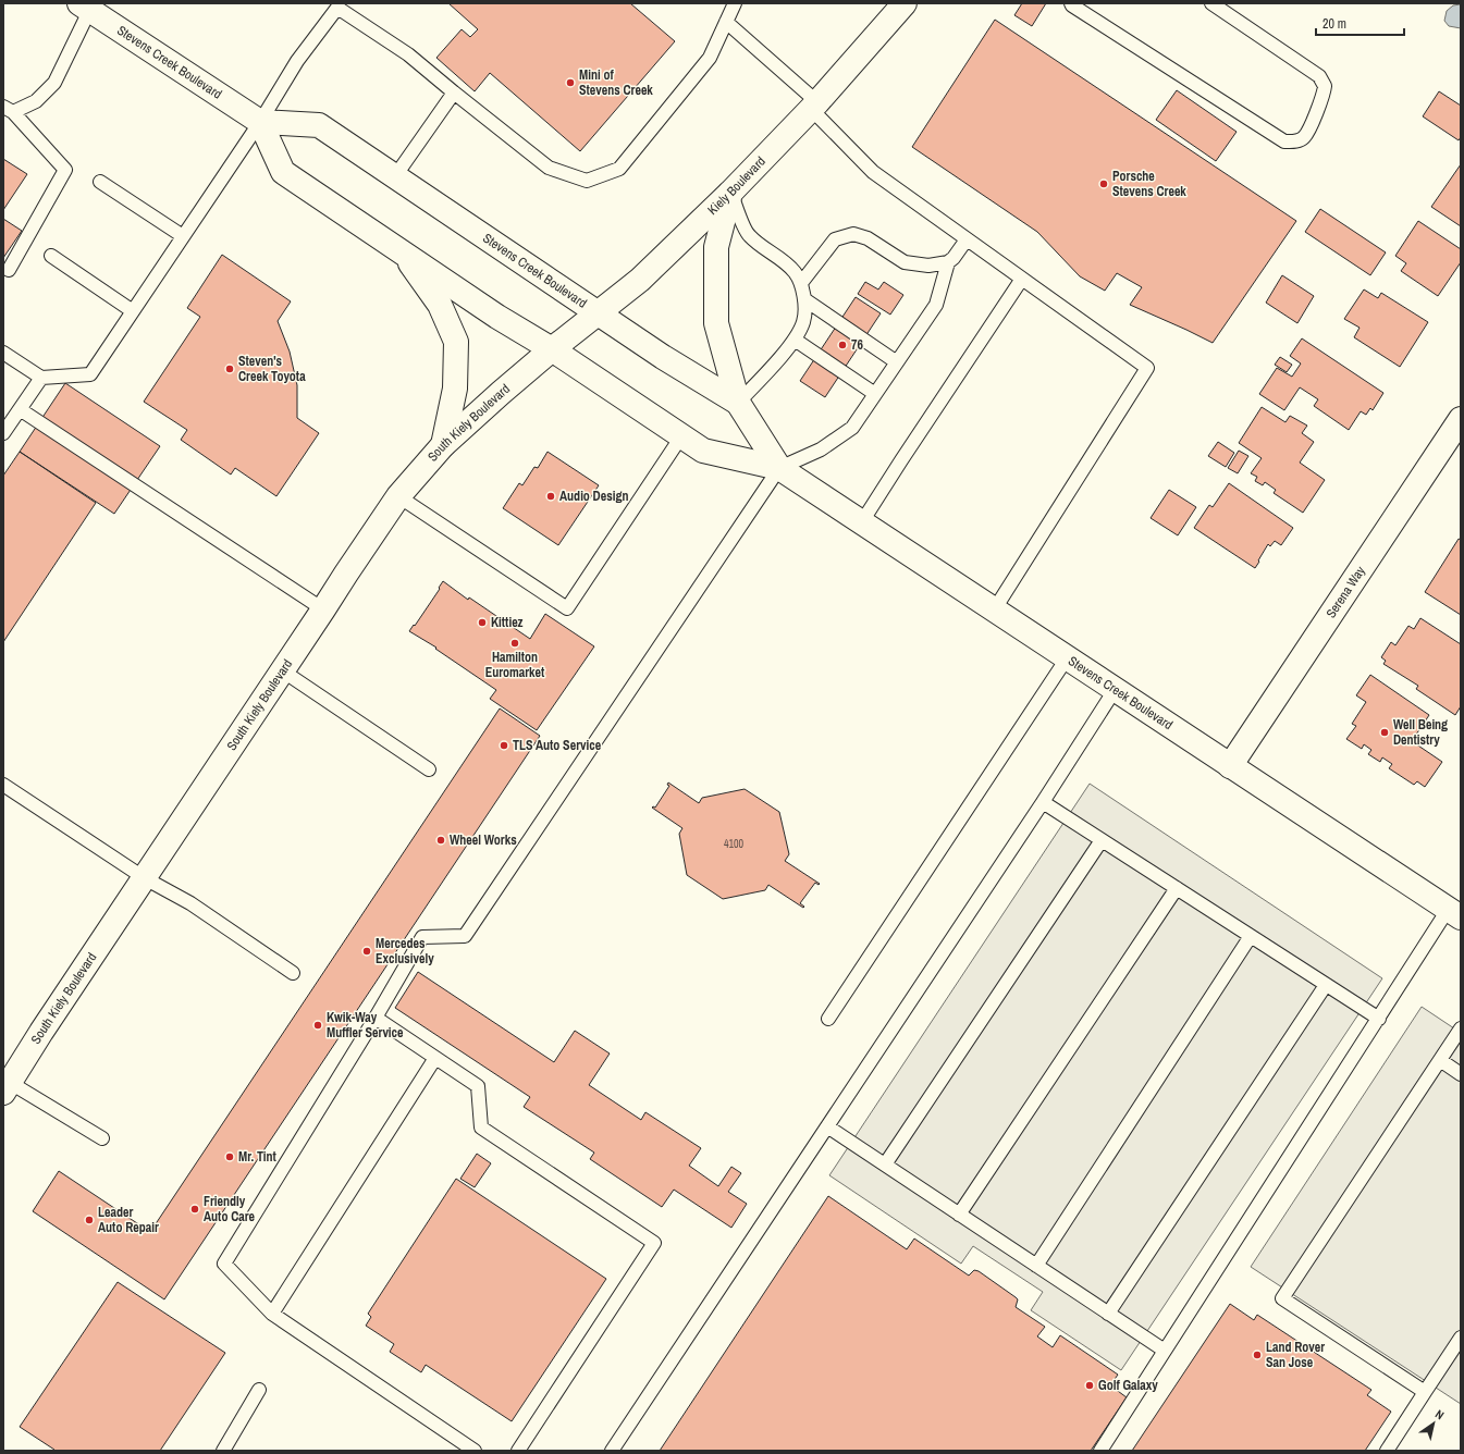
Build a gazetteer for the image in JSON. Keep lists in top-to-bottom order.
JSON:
{
  "streets": {
    "main road": [
      "Stevens Creek Boulevard",
      "Kiely Boulevard",
      "South Kiely Boulevard",
      "Serena Way"
    ]
  },
  "crossings": [
    ["Stevens Creek Boulevard", "Kiely Boulevard"],
    ["Stevens Creek Boulevard", "South Kiely Boulevard"],
    ["Stevens Creek Boulevard", "Serena Way"],
    ["Kiely Boulevard", "South Kiely Boulevard"]
  ],
  "places": [
    "Mini of Stevens Creek",
    "Porsche Stevens Creek",
    "76",
    "Steven's Creek Toyota",
    "Audio Design",
    "Kittiez",
    "Hamilton Euromarket",
    "Well Being Dentistry",
    "TLS Auto Service",
    "Wheel Works",
    "Mercedes Exclusively",
    "Kwik-Way Muffler Service",
    "Mr. Tint",
    "Friendly Auto Care",
    "Leader Auto Repair",
    "Land Rover San Jose",
    "Golf Galaxy"
  ],
  "house_numbers": ["4100"],
  "scale_bar": "20 m",
  "north": "top right"
}
